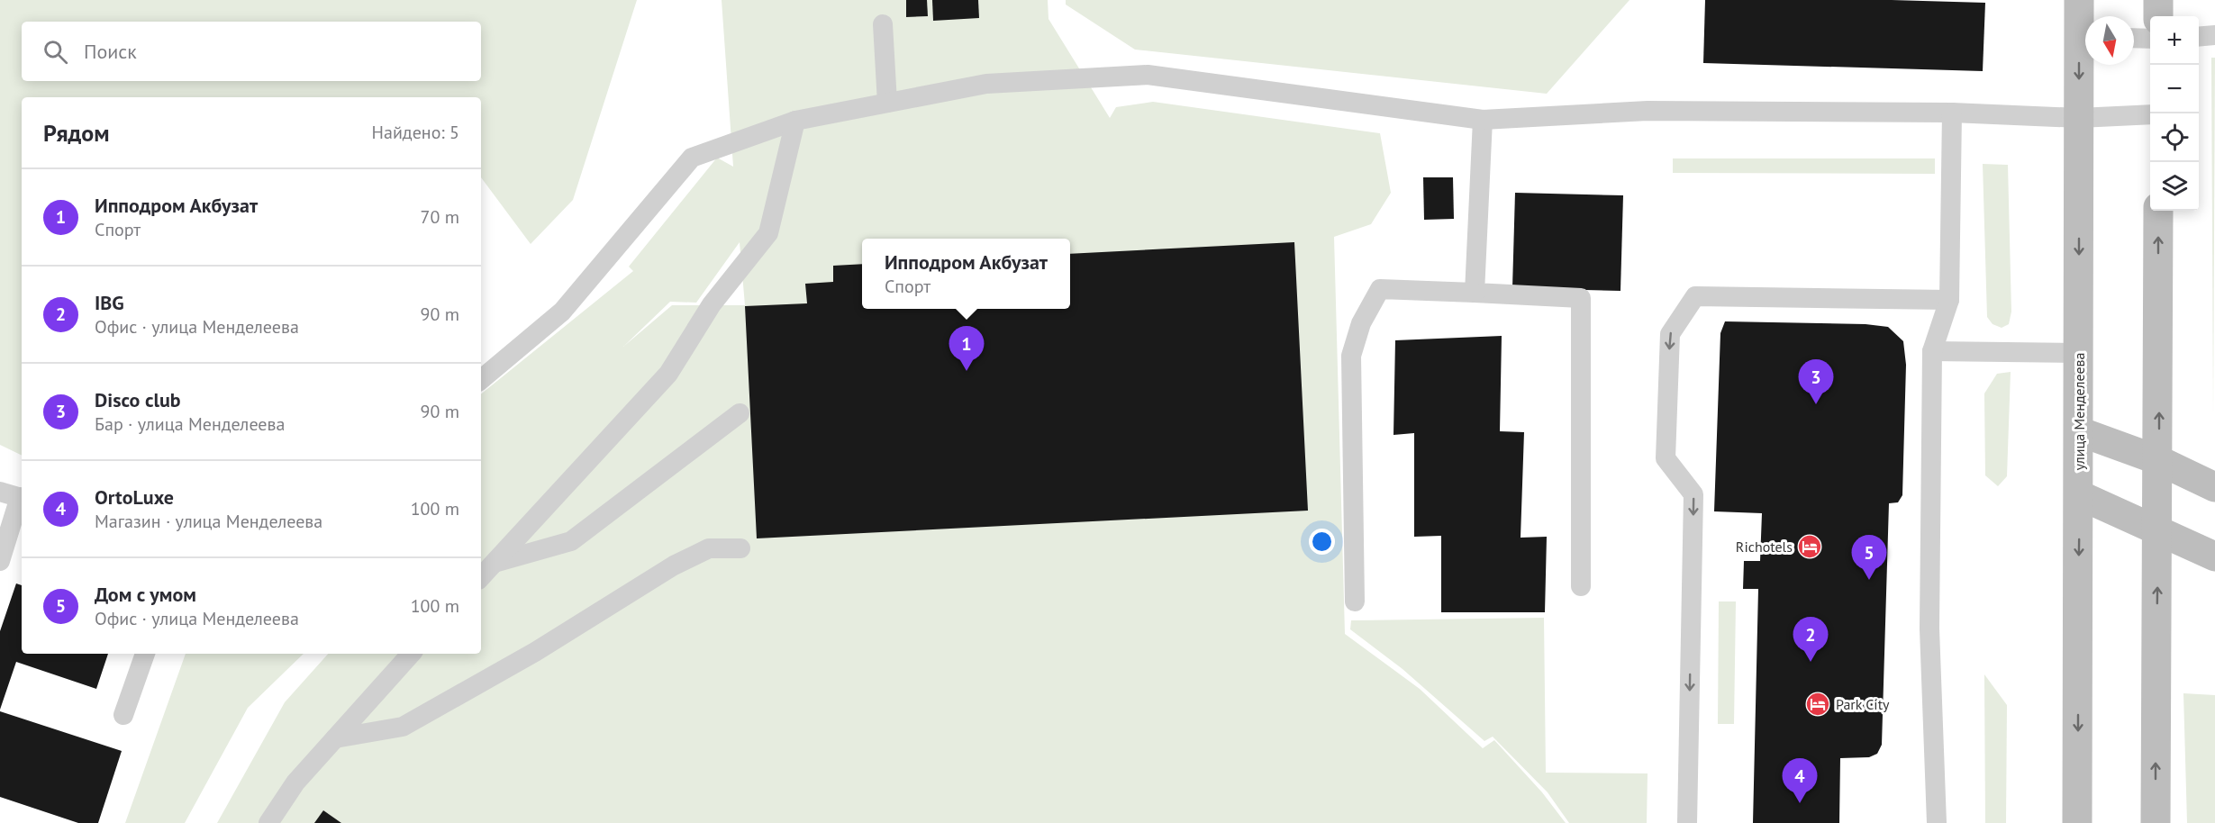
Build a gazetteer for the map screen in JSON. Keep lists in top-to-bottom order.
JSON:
{
  "streets": {
    "main road": ["улица Менделеева"]
  },
  "places": {
    "hotel": ["Richotels", "Park City"]
  },
  "north": "bottom",
  "page": {
    "map_buttons": ["+", "−"],
    "search": "Поиск",
    "heading": ["Рядом", "Найдено: 5"],
    "list": [
      {
        "mark": "1",
        "name": "Ипподром Акбузат",
        "note": "Спорт",
        "value": "70 m"
      },
      {
        "mark": "2",
        "name": "IBG",
        "note": "Офис · улица Менделеева",
        "value": "90 m"
      },
      {
        "mark": "3",
        "name": "Disco club",
        "note": "Бар · улица Менделеева",
        "value": "90 m"
      },
      {
        "mark": "4",
        "name": "OrtoLuxe",
        "note": "Магазин · улица Менделеева",
        "value": "100 m"
      },
      {
        "mark": "5",
        "name": "Дом с умом",
        "note": "Офис · улица Менделеева",
        "value": "100 m"
      }
    ],
    "popup": ["Ипподром Акбузат", "Спорт"],
    "pins": [
      "1",
      "3",
      "5",
      "2",
      "4"
    ]
  }
}
